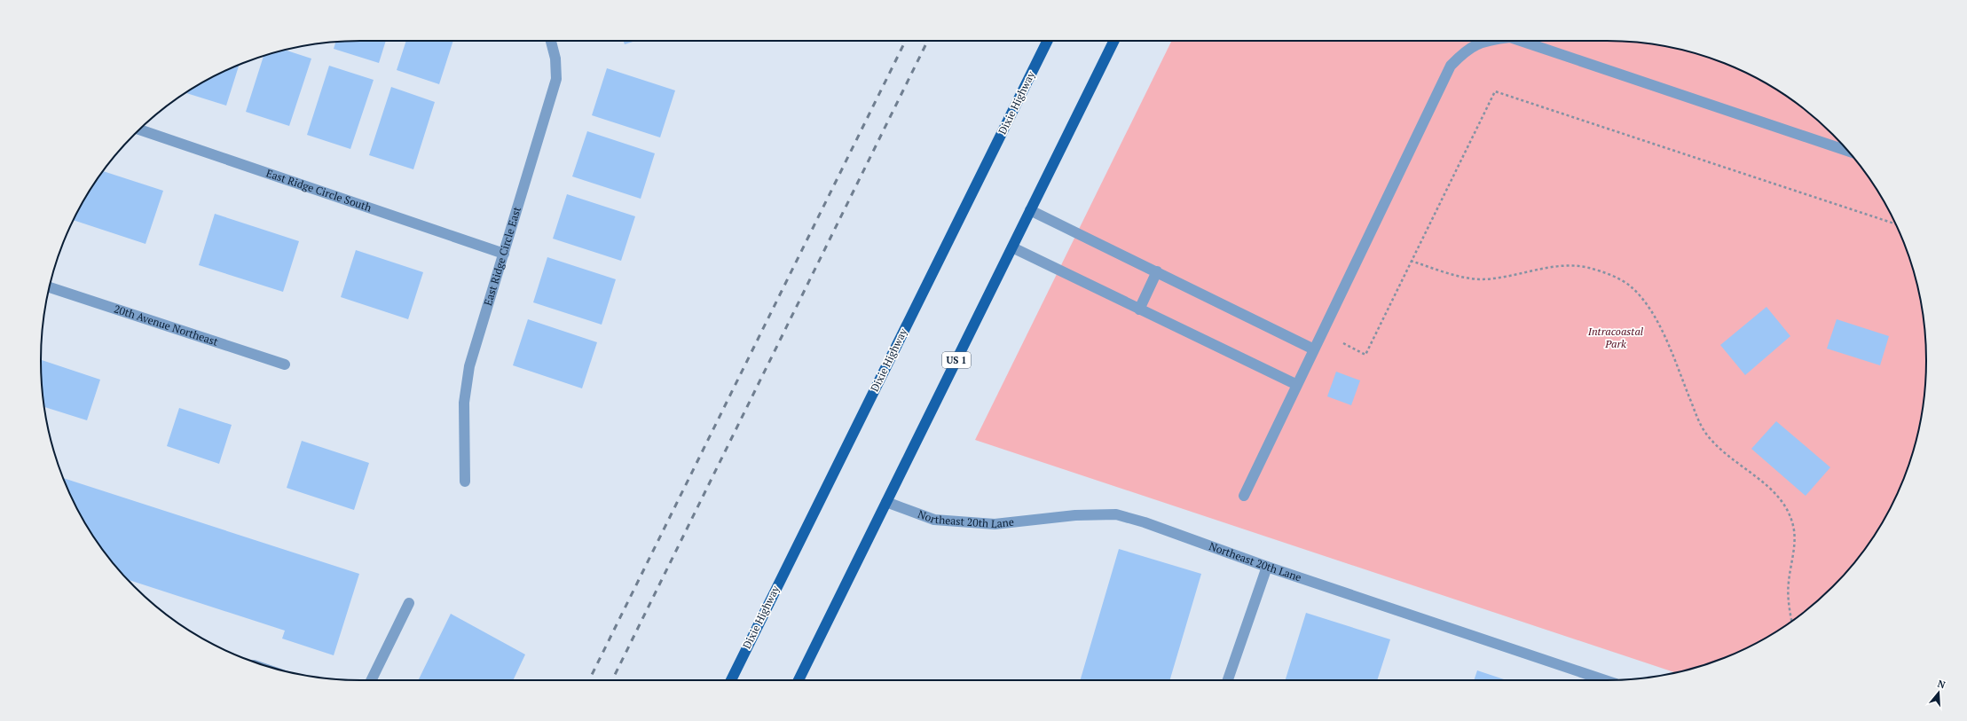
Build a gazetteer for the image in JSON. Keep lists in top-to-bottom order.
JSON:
{
  "streets": {
    "main road": ["Dixie Highway", "US 1"],
    "street": [
      "East Ridge Circle South",
      "East Ridge Circle East",
      "20th Avenue Northeast",
      "Northeast 20th Lane"
    ]
  },
  "crossings": [
    ["East Ridge Circle South", "East Ridge Circle East"],
    ["US 1", "Northeast 20th Lane"]
  ],
  "parks": ["Intracoastal Park"],
  "north": "top"
}
